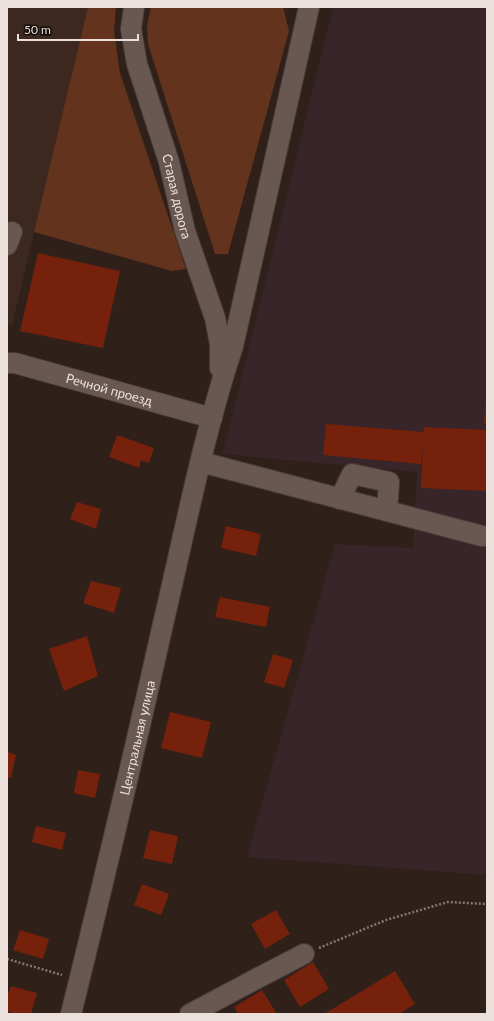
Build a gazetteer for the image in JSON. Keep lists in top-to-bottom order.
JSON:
{
  "streets": {
    "street": ["Старая дорога", "Речной проезд", "Центральная улица"]
  },
  "crossings": [
    ["Старая дорога", "Речной проезд"],
    ["Старая дорога", "Центральная улица"]
  ],
  "scale_bar": "50 m"
}
